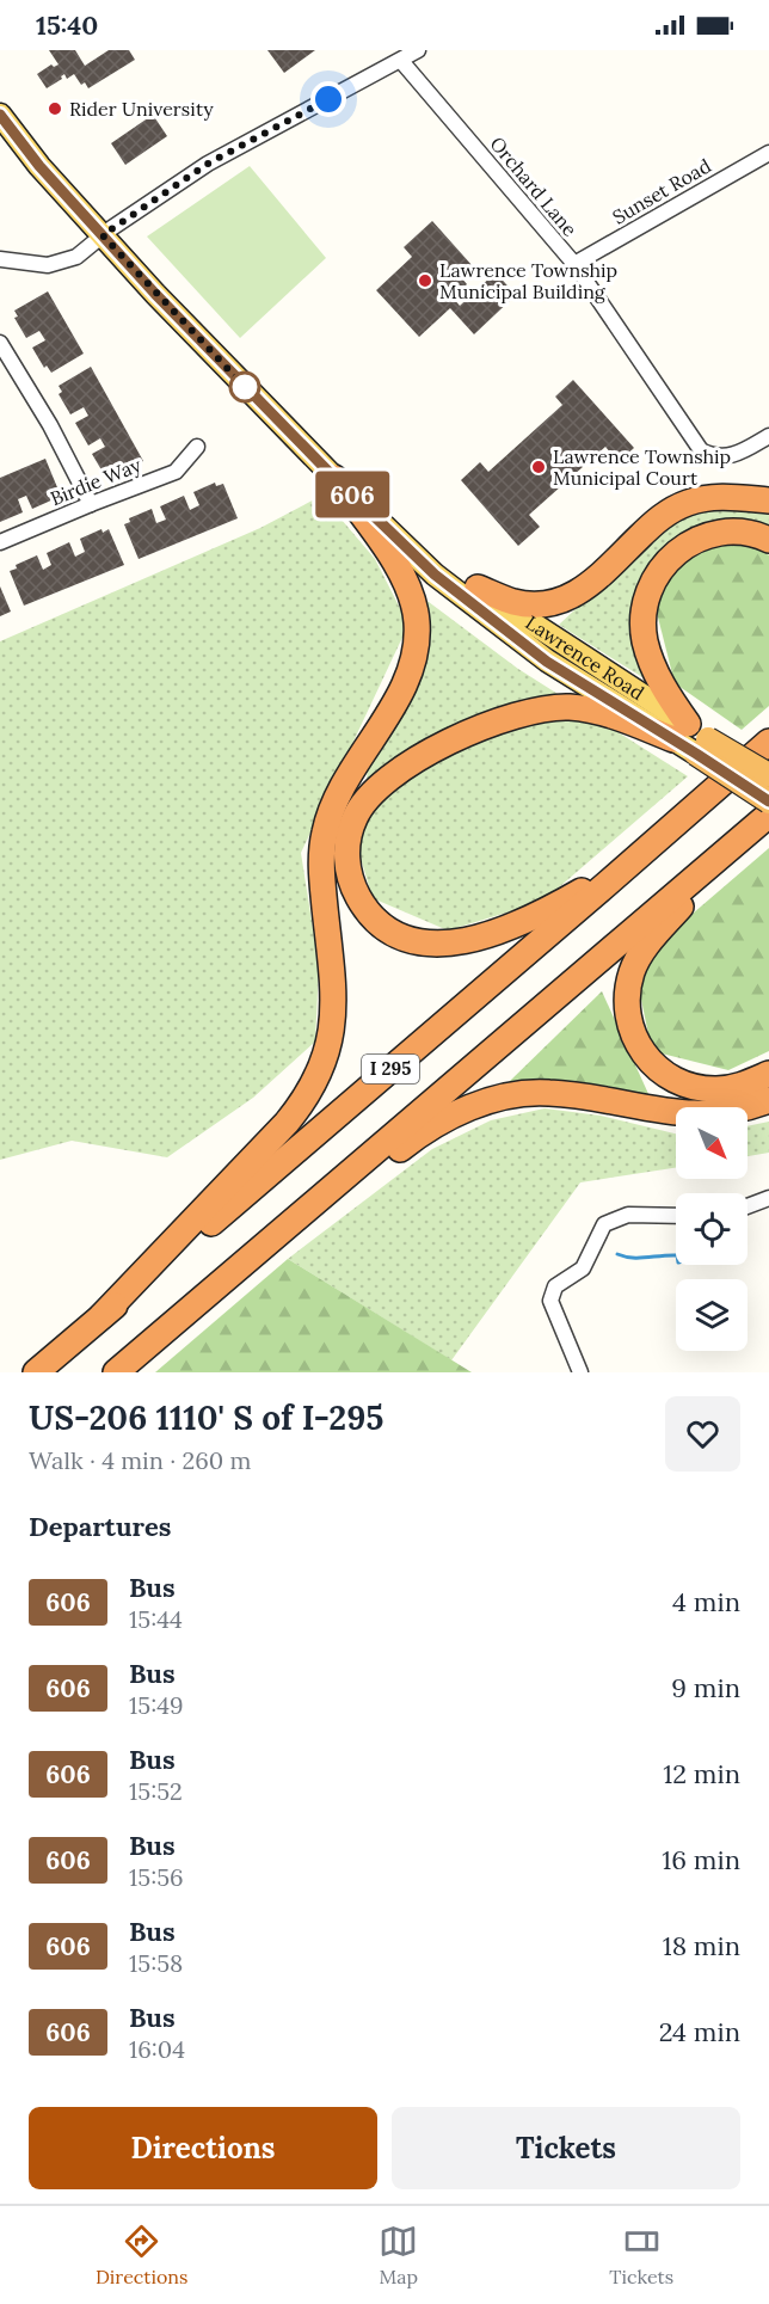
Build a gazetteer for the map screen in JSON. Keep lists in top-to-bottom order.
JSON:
{
  "streets": {
    "highway": ["Lawrence Road", "I 295"],
    "street": ["Orchard Lane", "Sunset Road", "Birdie Way"]
  },
  "crossings": [
    ["Orchard Lane", "Sunset Road"]
  ],
  "places": ["Rider University", "Lawrence Township Municipal Building", "Lawrence Township Municipal Court"],
  "lines": ["bus line 606"],
  "north": "bottom right",
  "page": {
    "status": "15:40",
    "on_map": "606",
    "heading": [
      ["US-206 1110' S of I-295", "Walk · 4 min · 260 m"],
      "Departures"
    ],
    "list": [
      {
        "mark": "606",
        "name": "Bus",
        "note": "15:44",
        "value": "4 min"
      },
      {
        "mark": "606",
        "name": "Bus",
        "note": "15:49",
        "value": "9 min"
      },
      {
        "mark": "606",
        "name": "Bus",
        "note": "15:52",
        "value": "12 min"
      },
      {
        "mark": "606",
        "name": "Bus",
        "note": "15:56",
        "value": "16 min"
      },
      {
        "mark": "606",
        "name": "Bus",
        "note": "15:58",
        "value": "18 min"
      },
      {
        "mark": "606",
        "name": "Bus",
        "note": "16:04",
        "value": "24 min"
      }
    ],
    "buttons": ["Directions", "Tickets"],
    "tabs": ["Directions", "Map", "Tickets"]
  }
}
